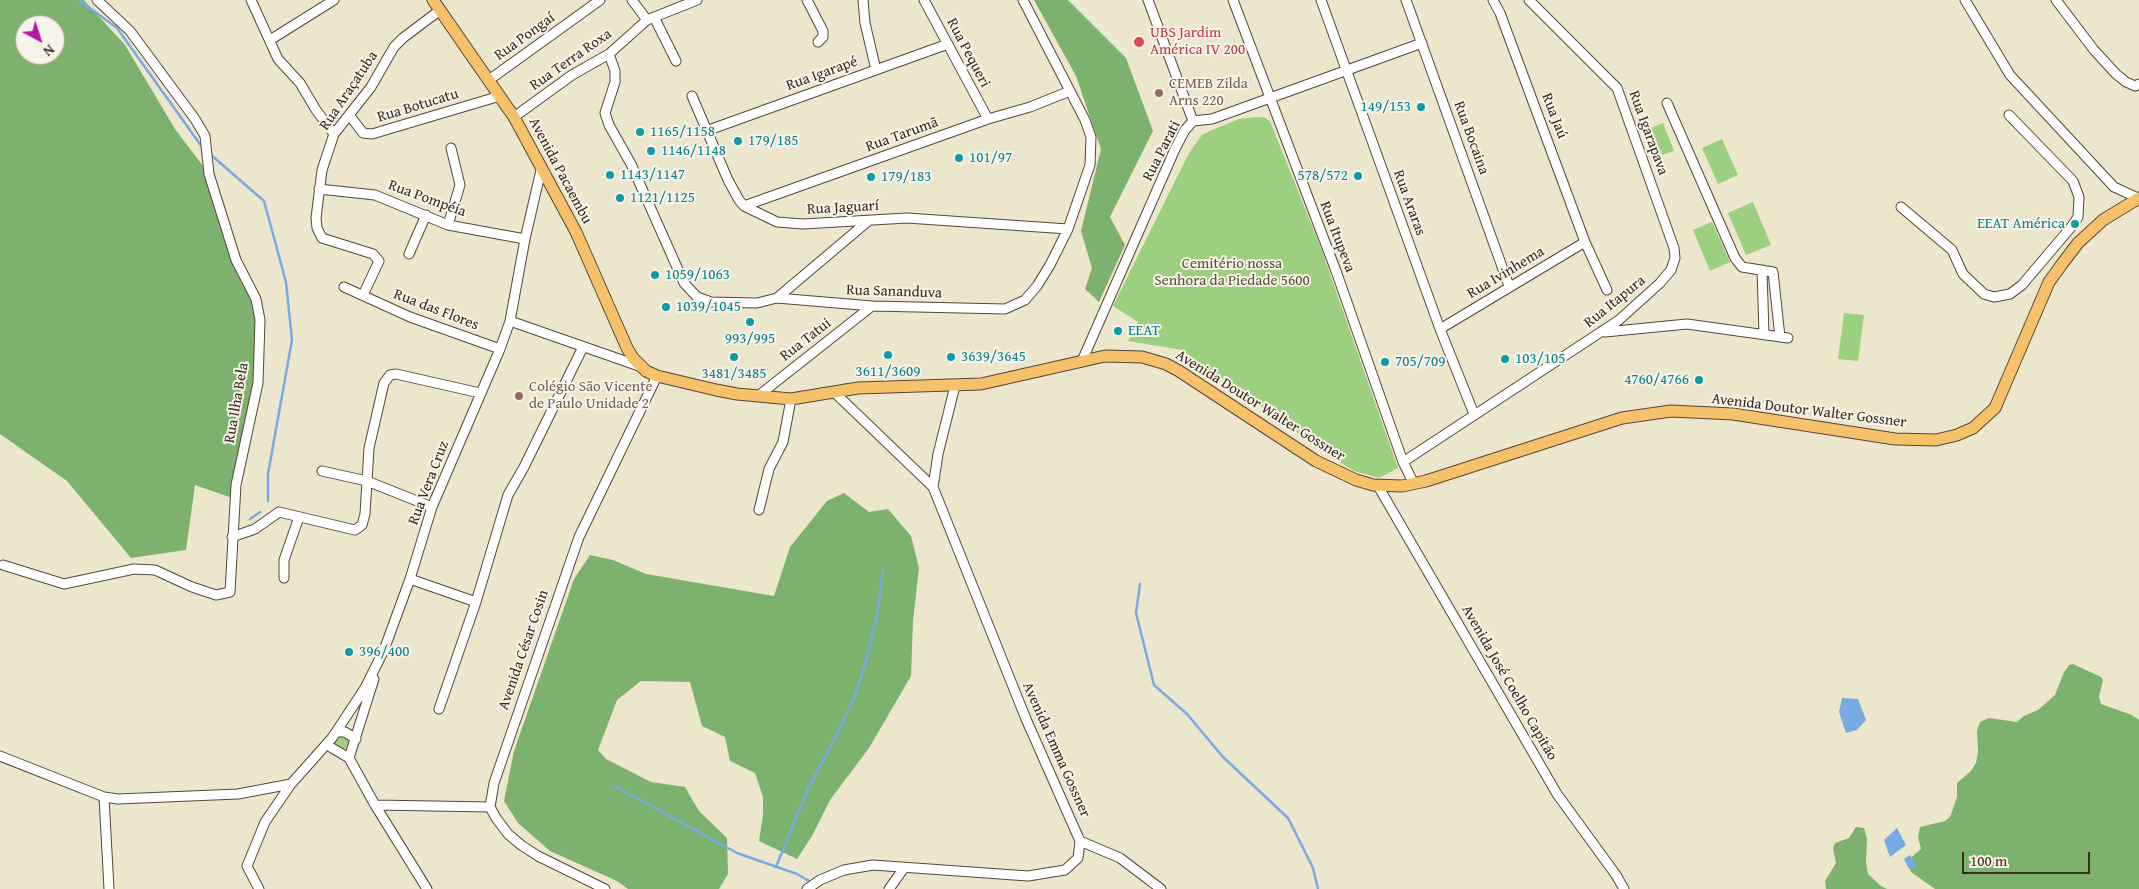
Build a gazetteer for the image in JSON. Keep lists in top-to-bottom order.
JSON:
{
  "streets": {
    "main road": ["Avenida Pacaembu", "Avenida Doutor Walter Gossner"],
    "street": [
      "Rua Pongaí",
      "Rua Pequeri",
      "Rua Terra Roxa",
      "Rua Igarapé",
      "Rua Araçatuba",
      "Rua Botucatu",
      "Rua Jaú",
      "Rua Igarapava",
      "Rua Tarumã",
      "Rua Bocaina",
      "Rua Parati",
      "Rua Pompéia",
      "Rua Araras",
      "Rua Jaguarí",
      "Rua Itupeva",
      "Rua Ivinhema",
      "Rua Sananduva",
      "Rua Itapura",
      "Rua das Flores",
      "Rua Tatui",
      "Rua Ilha Bela",
      "Rua Vera Cruz",
      "Avenida César Cosin",
      "Avenida José Coelho Capitão",
      "Avenida Emma Gossner"
    ]
  },
  "crossings": [
    ["Rua Pongaí", "Avenida Pacaembu"],
    ["Rua Pequeri", "Rua Igarapé"],
    ["Rua Pequeri", "Rua Tarumã"],
    ["Rua Terra Roxa", "Avenida Pacaembu"],
    ["Rua Terra Roxa", "Rua Sananduva"],
    ["Rua Araçatuba", "Rua Botucatu"],
    ["Rua Araçatuba", "Avenida Pacaembu"],
    ["Rua Araçatuba", "Rua Pompéia"],
    ["Rua Araçatuba", "Rua das Flores"],
    ["Rua Botucatu", "Avenida Pacaembu"],
    ["Rua Jaú", "Rua Ivinhema"],
    ["Rua Igarapava", "Rua Itapura"],
    ["Rua Tarumã", "Rua Jaguarí"],
    ["Rua Tarumã", "Rua Sananduva"],
    ["Rua Bocaina", "Rua Parati"],
    ["Rua Bocaina", "Rua Ivinhema"],
    ["Rua Parati", "Rua Araras"],
    ["Rua Parati", "Rua Itupeva"],
    ["Rua Parati", "Avenida Doutor Walter Gossner"],
    ["Avenida Pacaembu", "Avenida Doutor Walter Gossner"],
    ["Avenida Pacaembu", "Rua Vera Cruz"],
    ["Rua Pompéia", "Rua Vera Cruz"],
    ["Rua Araras", "Rua Ivinhema"],
    ["Rua Araras", "Rua Itapura"],
    ["Rua Jaguarí", "Rua Sananduva"],
    ["Rua Itupeva", "Rua Itapura"],
    ["Rua Itupeva", "Avenida Doutor Walter Gossner"],
    ["Rua Sananduva", "Rua Tatui"],
    ["Rua das Flores", "Rua Vera Cruz"],
    ["Rua Tatui", "Avenida Doutor Walter Gossner"],
    ["Avenida Doutor Walter Gossner", "Rua Vera Cruz"],
    ["Avenida Doutor Walter Gossner", "Avenida César Cosin"],
    ["Avenida Doutor Walter Gossner", "Avenida José Coelho Capitão"],
    ["Avenida Doutor Walter Gossner", "Avenida Emma Gossner"]
  ],
  "parks": ["Cemitério nossa Senhora da Piedade 5600"],
  "places": [
    "UBS Jardim América IV 200",
    "CEMEB Zilda Arns 220",
    "149/153",
    "1165/1158",
    "179/185",
    "1146/1148",
    "101/97",
    "1143/1147",
    "578/572",
    "179/183",
    "1121/1125",
    "EEAT América",
    "1059/1063",
    "1039/1045",
    "993/995",
    "EEAT",
    "3611/3609",
    "3481/3485",
    "3639/3645",
    "103/105",
    "705/709",
    "4760/4766",
    "Colégio São Vicente de Paulo Unidade 2",
    "396/400"
  ],
  "scale_bar": "100 m",
  "north": "bottom right"
}
